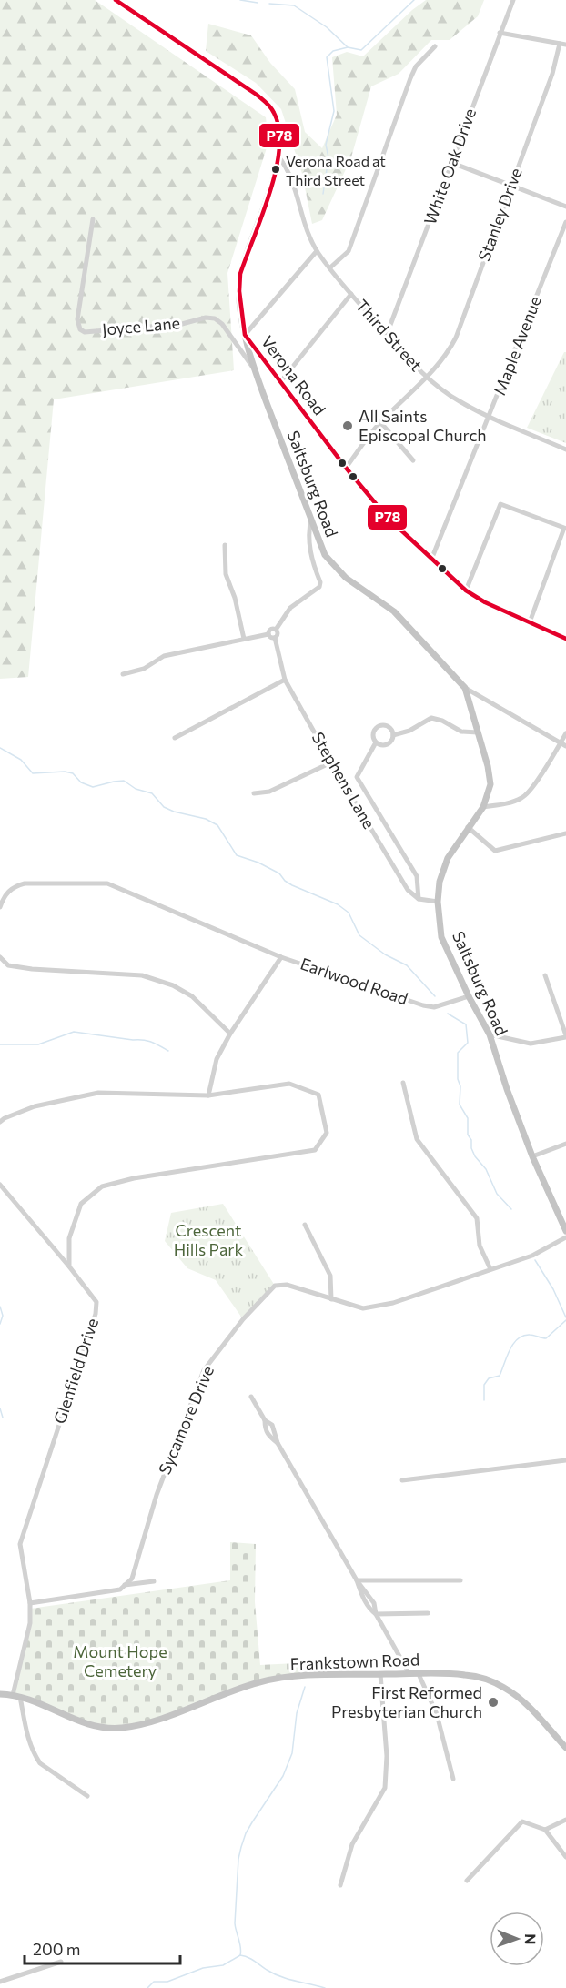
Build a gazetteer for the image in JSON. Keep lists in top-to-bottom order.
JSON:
{
  "streets": {
    "main road": ["Verona Road", "Saltsburg Road", "Frankstown Road"],
    "street": [
      "White Oak Drive",
      "Stanley Drive",
      "Joyce Lane",
      "Third Street",
      "Maple Avenue",
      "Stephens Lane",
      "Earlwood Road",
      "Glenfield Drive",
      "Sycamore Drive"
    ]
  },
  "crossings": [
    ["White Oak Drive", "Third Street"],
    ["Stanley Drive", "Third Street"],
    ["Stanley Drive", "Verona Road"],
    ["Joyce Lane", "Saltsburg Road"],
    ["Third Street", "Maple Avenue"],
    ["Third Street", "Verona Road"],
    ["Maple Avenue", "Verona Road"],
    ["Verona Road", "Saltsburg Road"],
    ["Saltsburg Road", "Earlwood Road"],
    ["Glenfield Drive", "Frankstown Road"]
  ],
  "parks": ["Crescent Hills Park", "Mount Hope Cemetery"],
  "places": ["Verona Road at Third Street", "All Saints Episcopal Church", "First Reformed Presbyterian Church"],
  "lines": ["transit line P78"],
  "scale_bar": "200 m",
  "north": "right"
}
